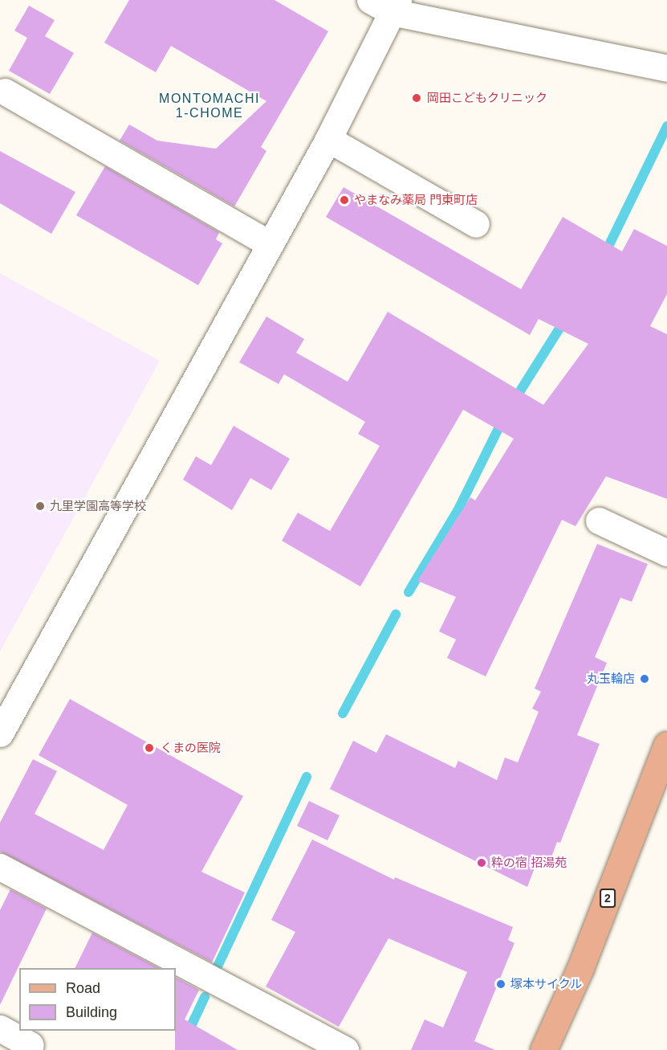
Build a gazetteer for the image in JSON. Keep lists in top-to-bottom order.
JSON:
{
  "streets": {
    "main road": ["2"]
  },
  "districts": ["MONTOMACHI 1-CHOME"],
  "places": [
    "岡田こどもクリニック",
    "やまなみ薬局 門東町店",
    "九里学園高等学校",
    "丸玉輪店",
    "くまの医院",
    "粋の宿 招湯苑",
    "塚本サイクル"
  ],
  "legend": ["Road", "Building"]
}
